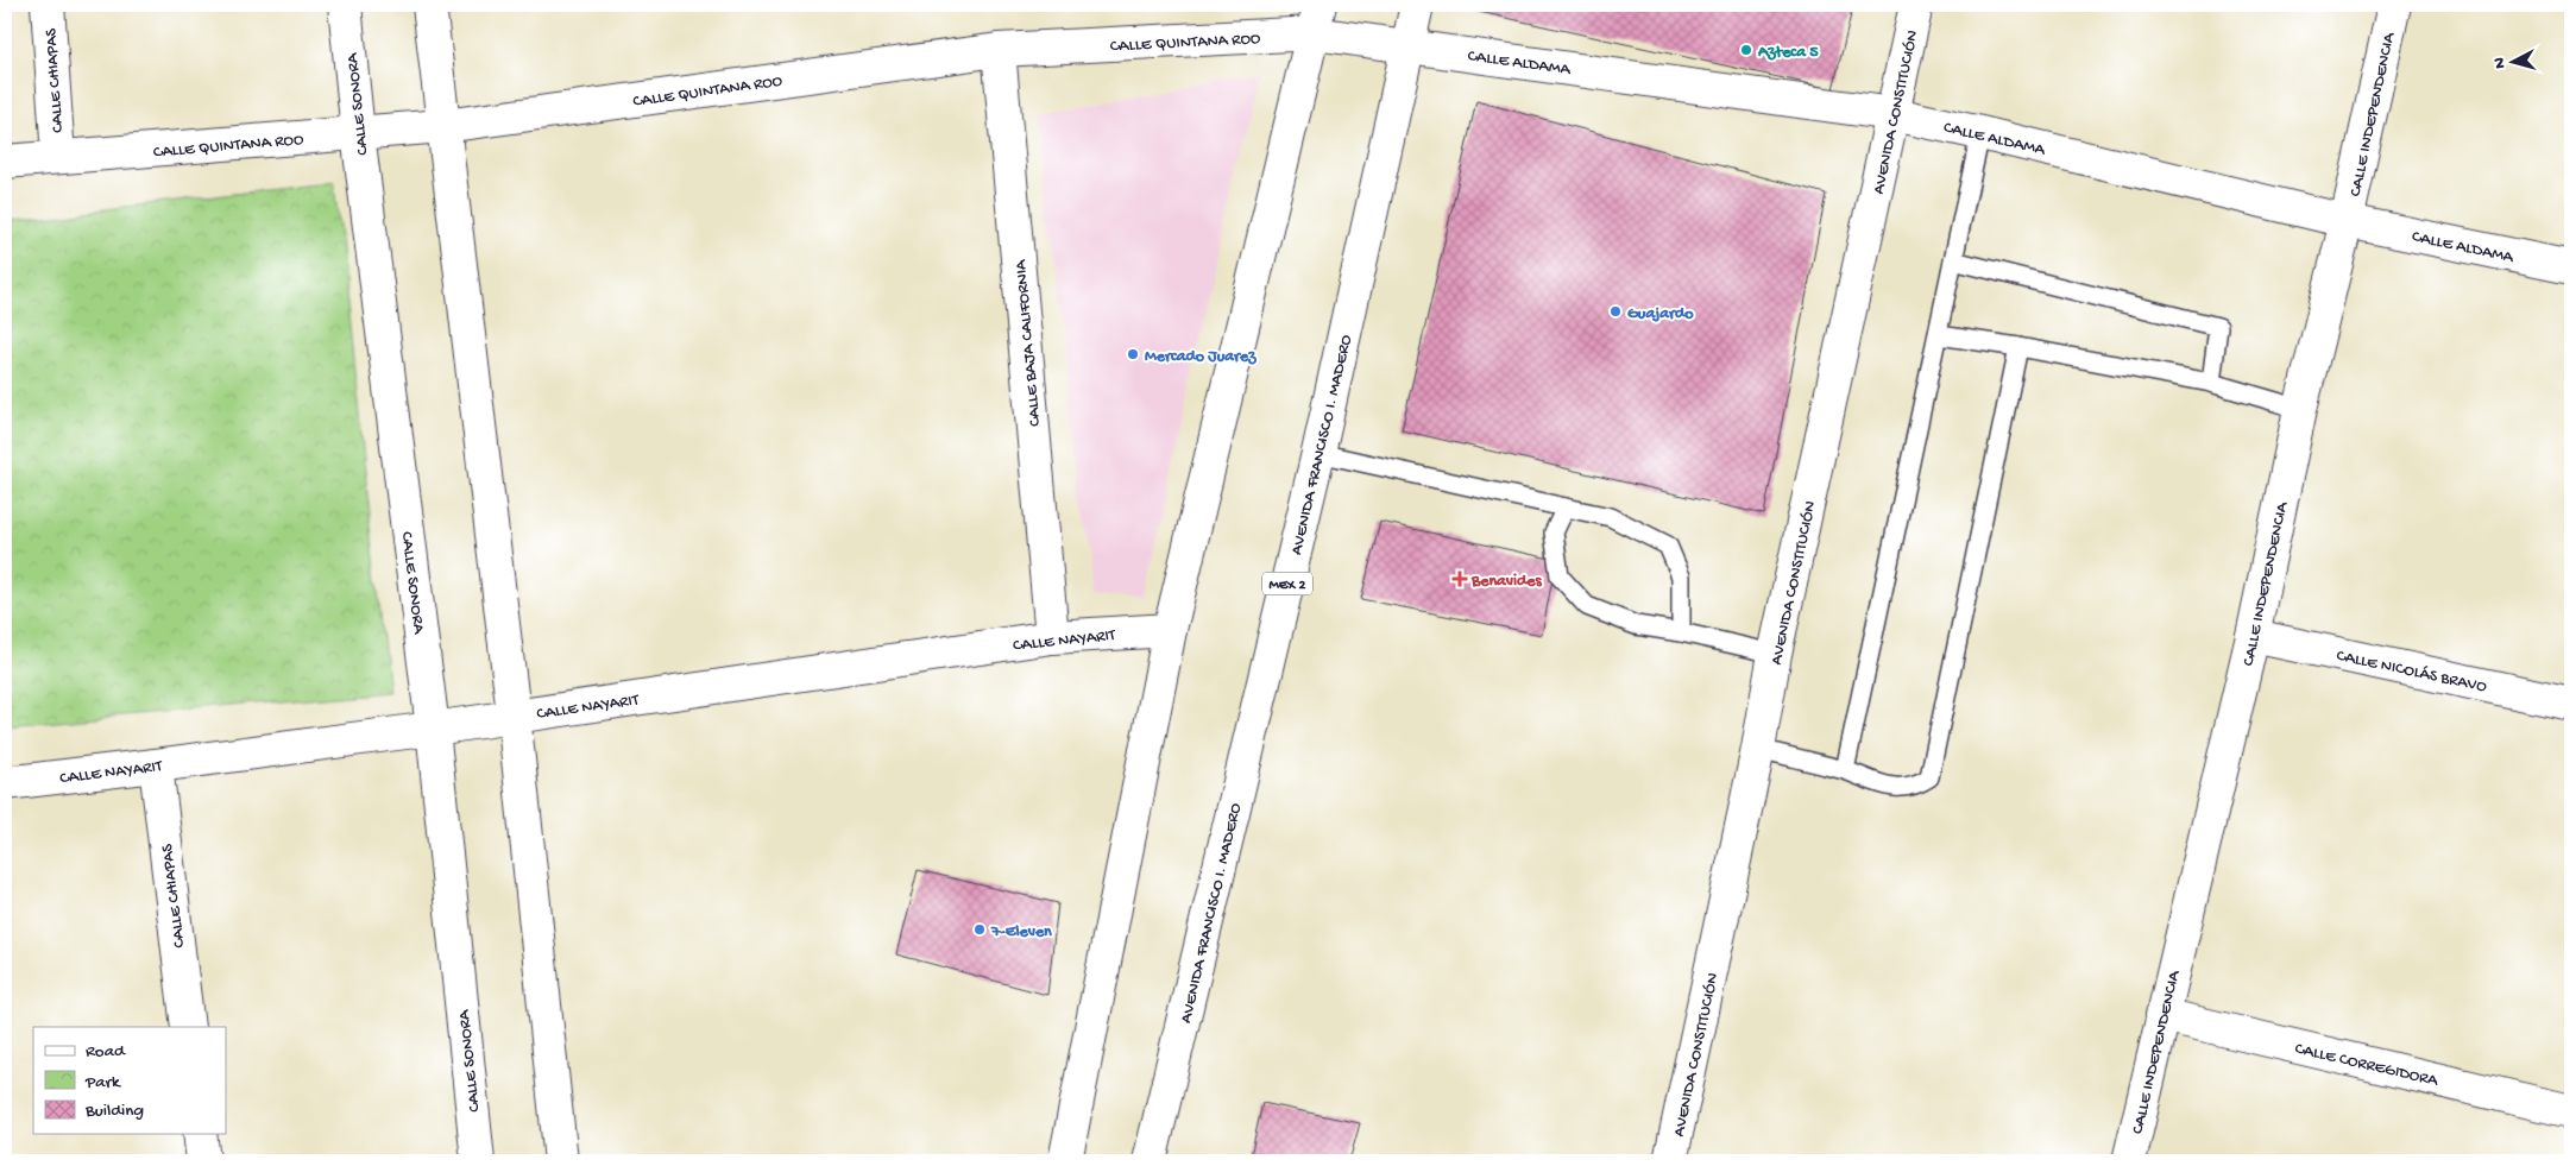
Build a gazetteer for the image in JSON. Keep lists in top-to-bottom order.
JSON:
{
  "streets": {
    "street": [
      "CALLE QUINTANA ROO",
      "CALLE ALDAMA",
      "CALLE CHIAPAS",
      "CALLE SONORA",
      "AVENIDA CONSTITUCIÓN",
      "CALLE INDEPENDENCIA",
      "CALLE BAJA CALIFORNIA",
      "AVENIDA FRANCISCO I. MADERO",
      "MEX 2",
      "CALLE NAYARIT",
      "CALLE NICOLÁS BRAVO",
      "CALLE CORREGIDORA"
    ]
  },
  "crossings": [
    ["CALLE QUINTANA ROO", "CALLE ALDAMA"],
    ["CALLE QUINTANA ROO", "CALLE CHIAPAS"],
    ["CALLE QUINTANA ROO", "CALLE SONORA"],
    ["CALLE QUINTANA ROO", "CALLE BAJA CALIFORNIA"],
    ["CALLE QUINTANA ROO", "AVENIDA FRANCISCO I. MADERO"],
    ["CALLE ALDAMA", "AVENIDA CONSTITUCIÓN"],
    ["CALLE ALDAMA", "CALLE INDEPENDENCIA"],
    ["CALLE ALDAMA", "AVENIDA FRANCISCO I. MADERO"],
    ["CALLE CHIAPAS", "CALLE NAYARIT"],
    ["CALLE SONORA", "CALLE NAYARIT"],
    ["CALLE INDEPENDENCIA", "CALLE NICOLÁS BRAVO"],
    ["CALLE INDEPENDENCIA", "CALLE CORREGIDORA"],
    ["CALLE BAJA CALIFORNIA", "CALLE NAYARIT"]
  ],
  "places": {
    "other": [
      "Azteca 5",
      "Guajardo",
      "Mercado Juarez",
      "7-Eleven"
    ],
    "health": ["Benavides"]
  },
  "legend": ["Road", "Park", "Building"],
  "north": "left"
}
